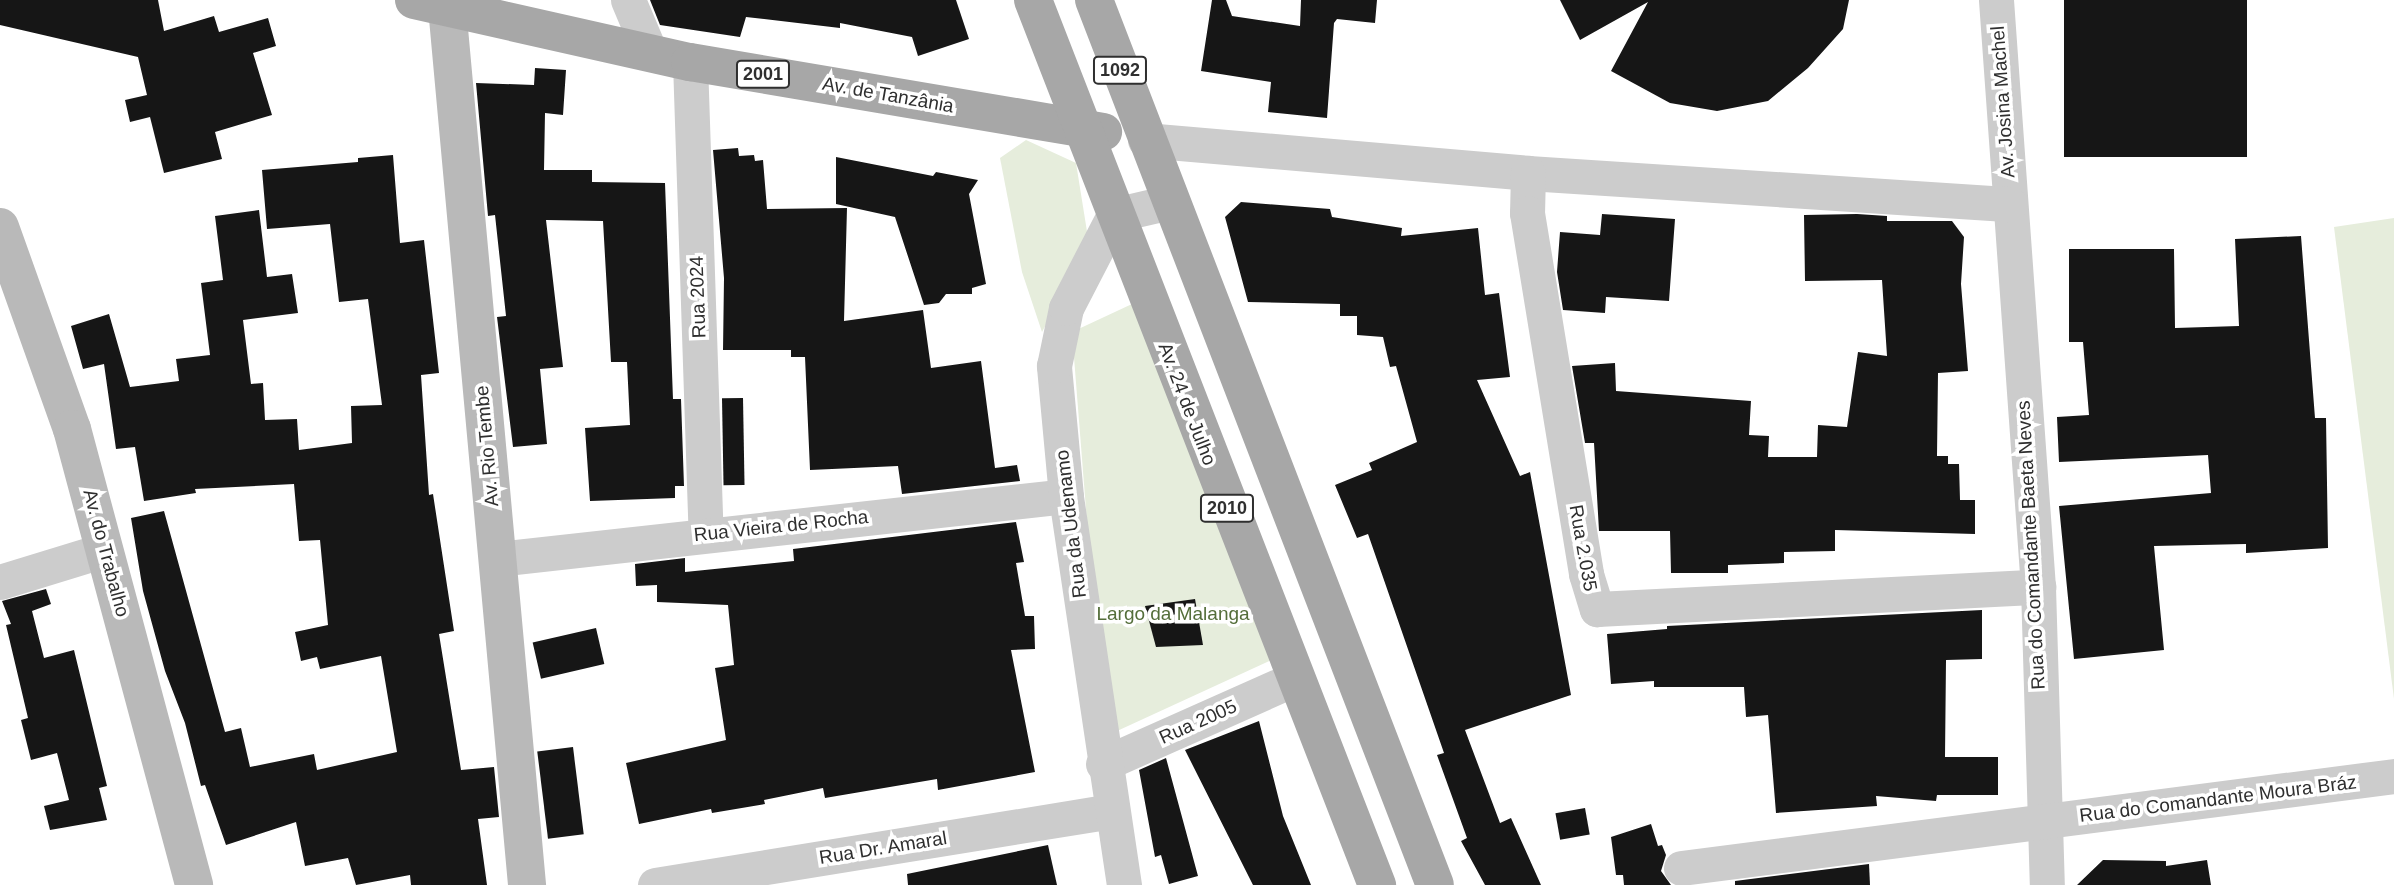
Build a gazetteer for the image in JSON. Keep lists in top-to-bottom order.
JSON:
{
  "streets": {
    "main road": [
      "1092",
      "2001",
      "Av. de Tanzânia",
      "Av. 24 de Julho",
      "Av. Rio Tembe",
      "2010",
      "Av. do Trabalho"
    ],
    "street": [
      "Av. Josina Machel",
      "Rua 2024",
      "Rua da Udenamo",
      "Rua Vieira de Rocha",
      "Rua do Comandante Baeta Neves",
      "Rua 2.035",
      "Rua 2005",
      "Rua do Comandante Moura Bráz",
      "Rua Dr. Amaral"
    ]
  },
  "crossings": [
    ["1092", "Av. de Tanzânia"],
    ["1092", "2010"],
    ["Av. de Tanzânia", "Rua 2024"],
    ["Av. de Tanzânia", "Av. 24 de Julho"],
    ["Av. de Tanzânia", "Av. Rio Tembe"],
    ["Av. de Tanzânia", "2010"],
    ["Av. Josina Machel", "Rua do Comandante Baeta Neves"],
    ["Rua 2024", "Rua Vieira de Rocha"],
    ["Av. 24 de Julho", "Rua da Udenamo"],
    ["Av. 24 de Julho", "Rua 2005"],
    ["Av. Rio Tembe", "Rua Vieira de Rocha"],
    ["Rua da Udenamo", "Rua Vieira de Rocha"],
    ["Rua da Udenamo", "Rua 2005"],
    ["Rua da Udenamo", "Rua Dr. Amaral"],
    ["Rua do Comandante Baeta Neves", "Rua 2.035"],
    ["Rua do Comandante Baeta Neves", "Rua do Comandante Moura Bráz"]
  ],
  "parks": ["Largo da Malanga"]
}
